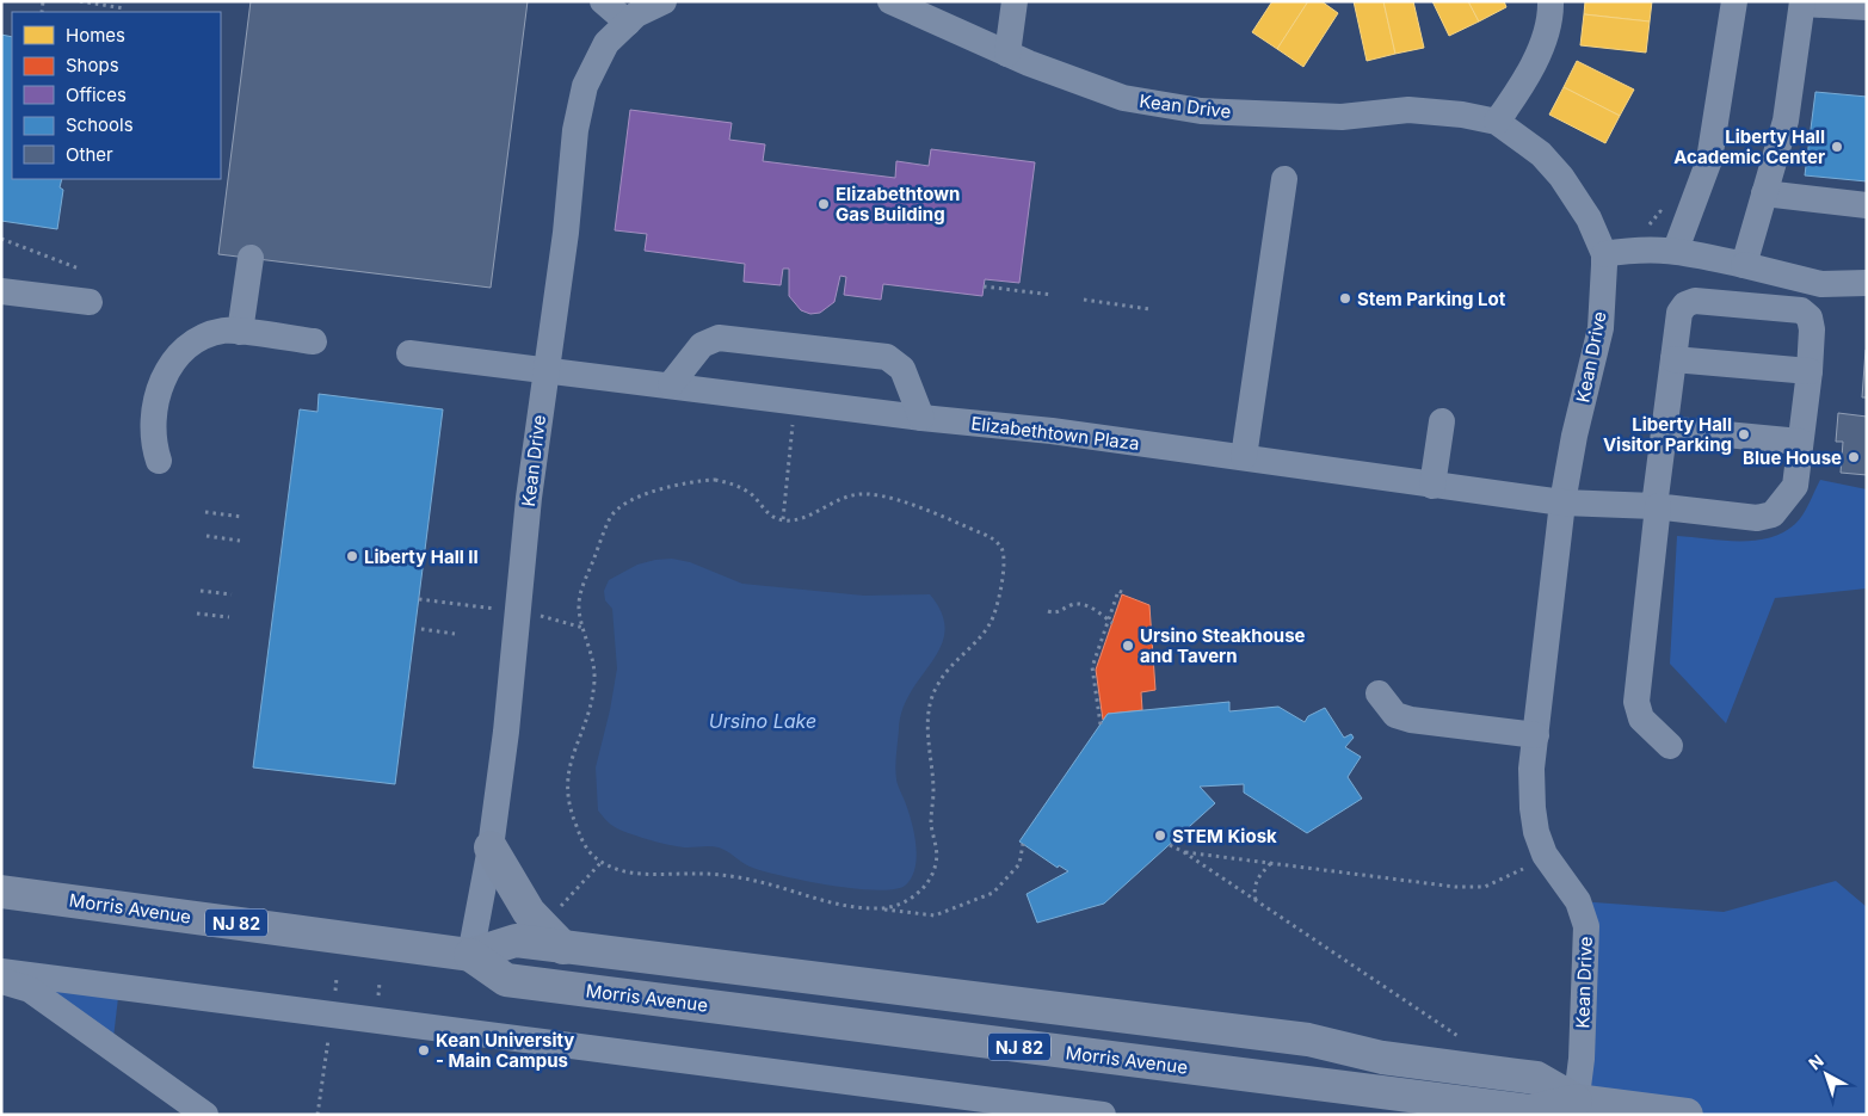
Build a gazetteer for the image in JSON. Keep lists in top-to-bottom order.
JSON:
{
  "streets": {
    "main road": ["Morris Avenue", "NJ 82"],
    "street": ["Kean Drive", "Elizabethtown Plaza"]
  },
  "crossings": [
    ["Kean Drive", "Elizabethtown Plaza"],
    ["Kean Drive", "Morris Avenue"]
  ],
  "water": ["Ursino Lake"],
  "places": [
    "Liberty Hall Academic Center",
    "Elizabethtown Gas Building",
    "Stem Parking Lot",
    "Liberty Hall Visitor Parking",
    "Blue House",
    "Liberty Hall II",
    "Ursino Steakhouse and Tavern",
    "STEM Kiosk",
    "Kean University - Main Campus"
  ],
  "legend": [
    "Homes",
    "Shops",
    "Offices",
    "Schools",
    "Other"
  ],
  "north": "top left"
}
